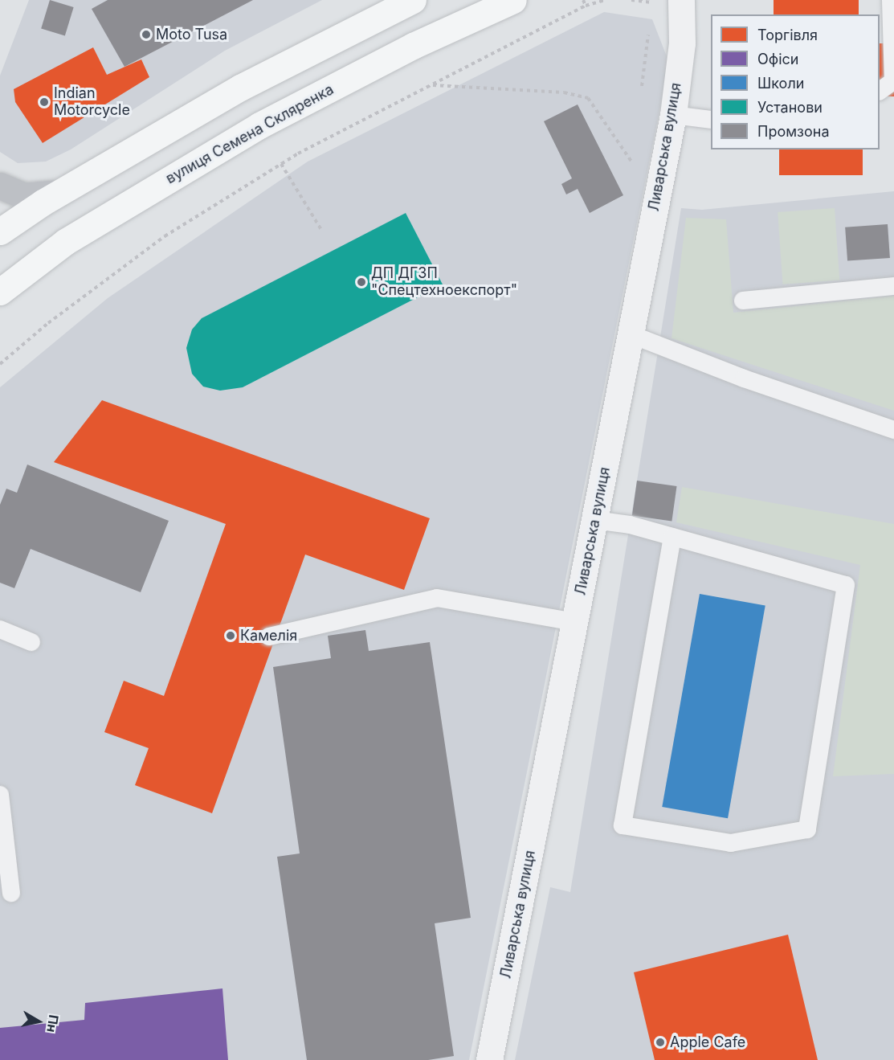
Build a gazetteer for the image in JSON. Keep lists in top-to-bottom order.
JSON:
{
  "streets": {
    "main road": ["вулиця Семена Скляренка"],
    "street": ["Ливарська вулиця"]
  },
  "places": [
    "Moto Tusa",
    "Indian Motorcycle",
    "ДП ДГЗП \"Спецтехноекспорт\"",
    "Камелія",
    "Apple Cafe"
  ],
  "legend": [
    "Торгівля",
    "Офіси",
    "Школи",
    "Установи",
    "Промзона"
  ],
  "north": "right"
}
